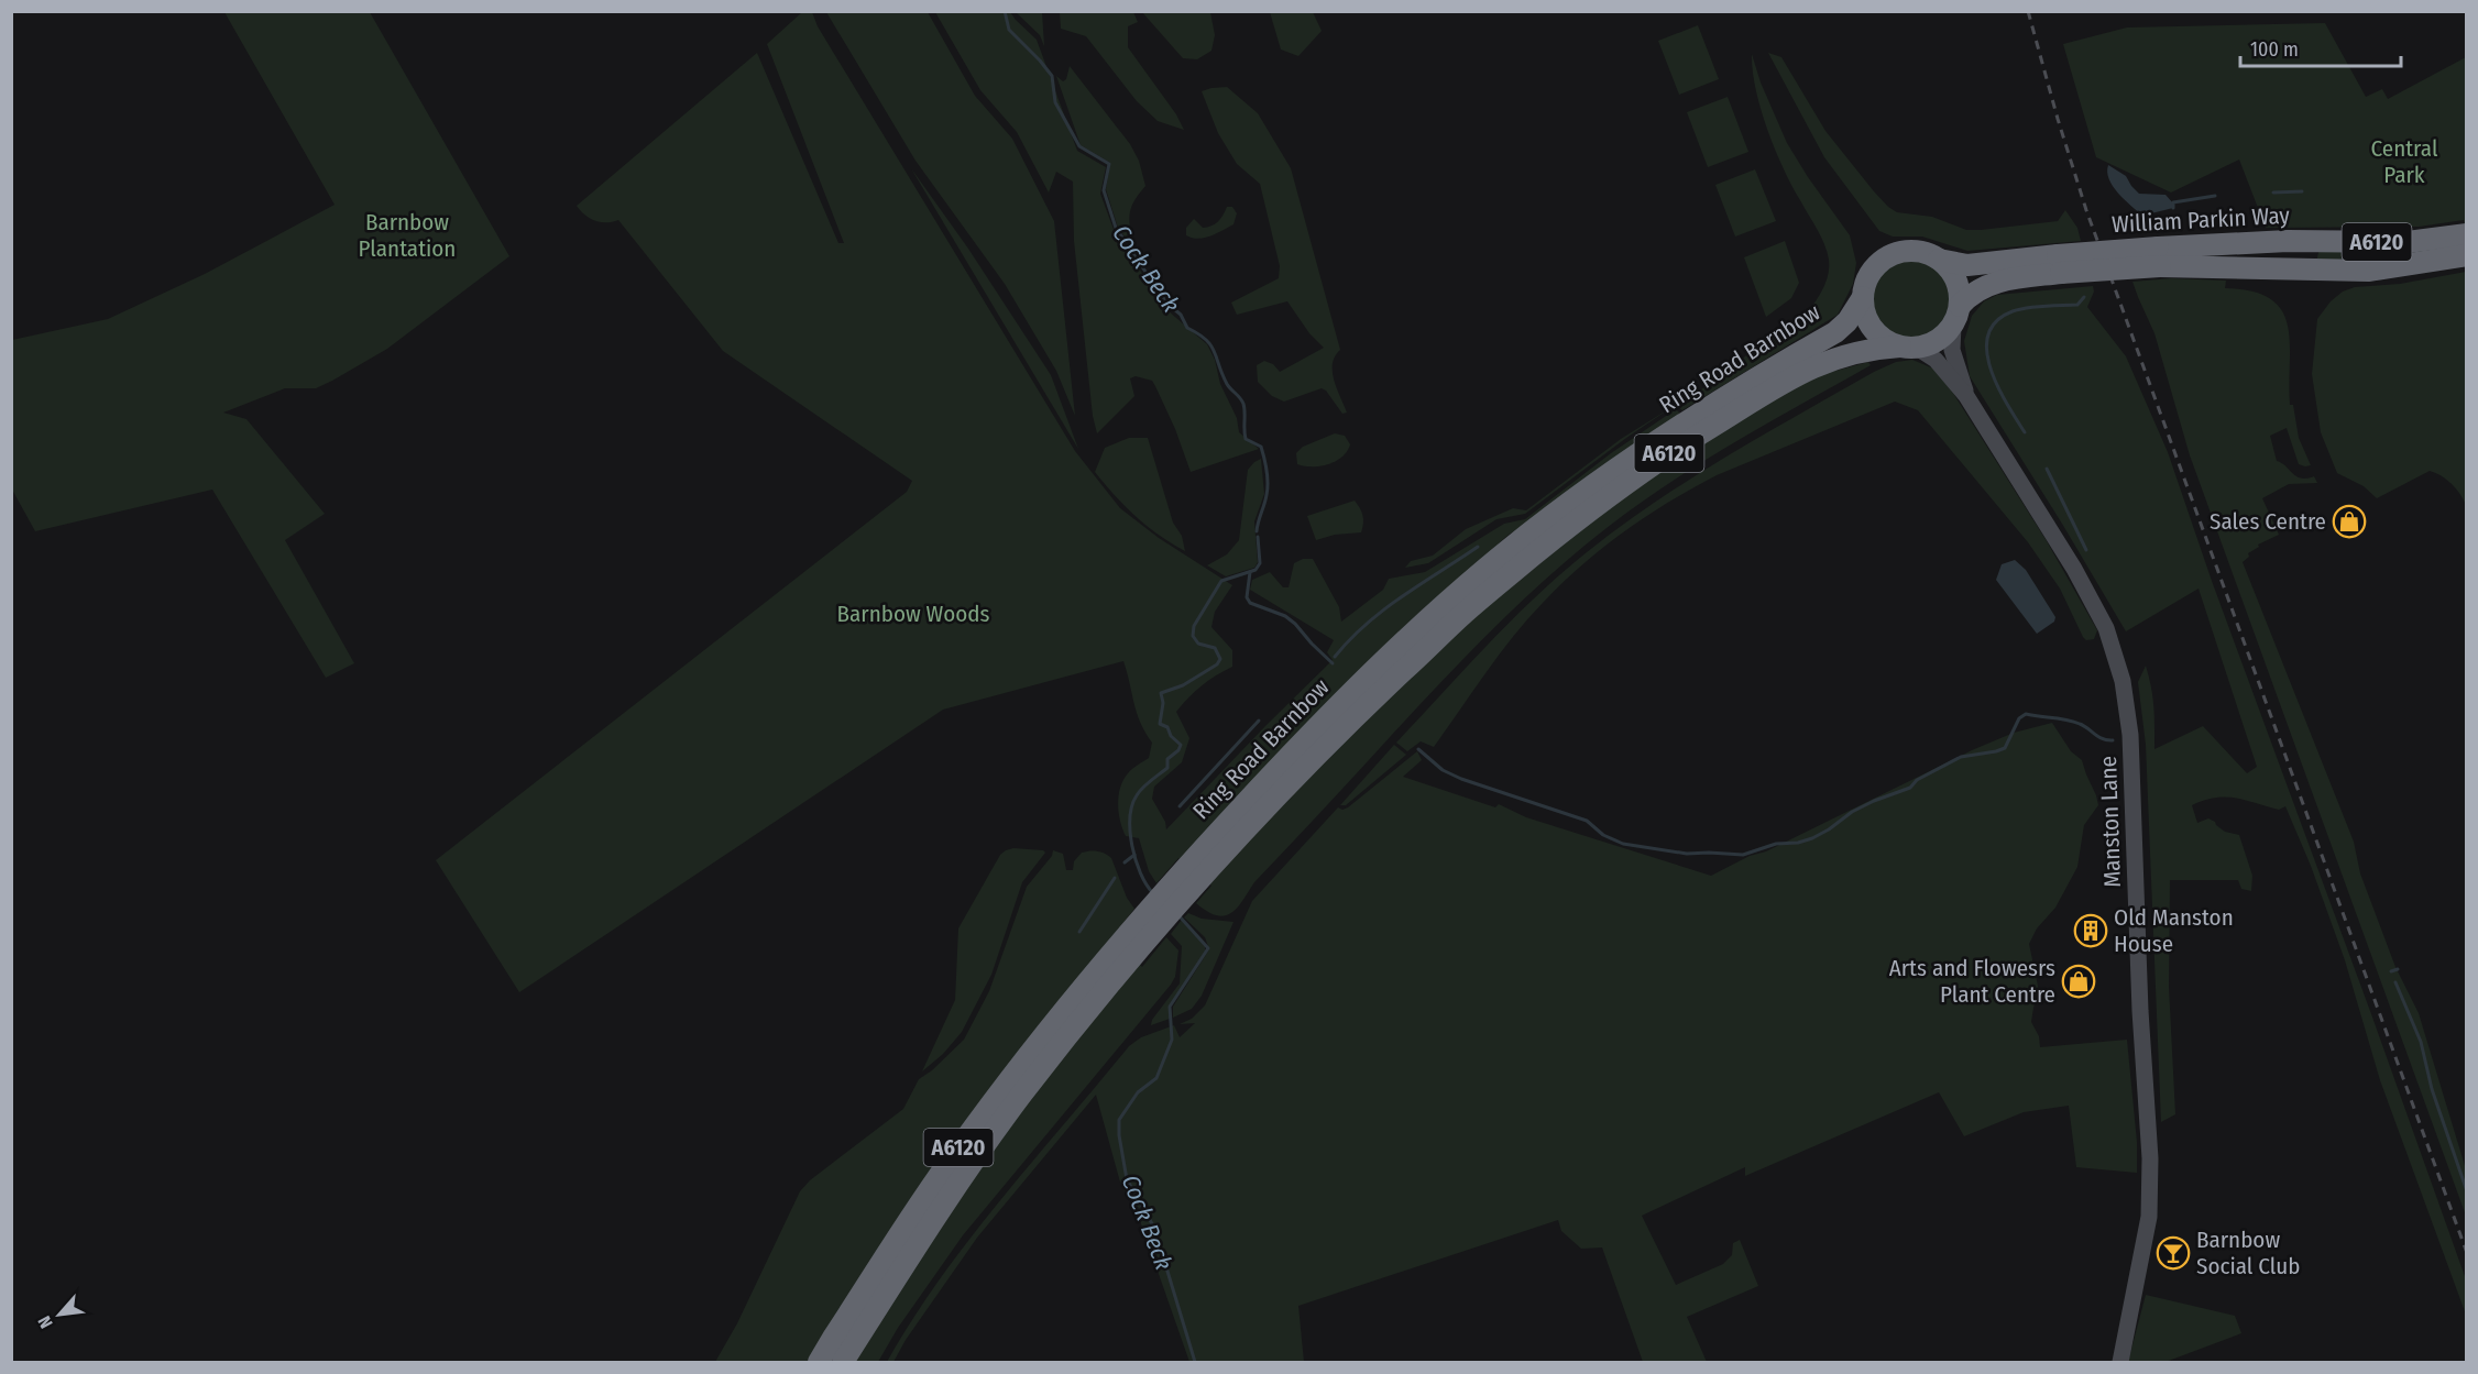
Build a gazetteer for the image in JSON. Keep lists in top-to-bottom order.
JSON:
{
  "streets": {
    "highway": ["William Parkin Way", "A6120", "Ring Road Barnbow"],
    "street": ["Manston Lane"]
  },
  "crossings": [
    ["William Parkin Way", "Ring Road Barnbow"],
    ["William Parkin Way", "Manston Lane"],
    ["Ring Road Barnbow", "Manston Lane"]
  ],
  "water": ["Cock Beck"],
  "parks": ["Central Park", "Barnbow Plantation", "Barnbow Woods"],
  "places": {
    "shop": ["Sales Centre", "Arts and Flowesrs Plant Centre"],
    "building": ["Old Manston House"],
    "bar": ["Barnbow Social Club"]
  },
  "scale_bar": "100 m",
  "north": "bottom left"
}
